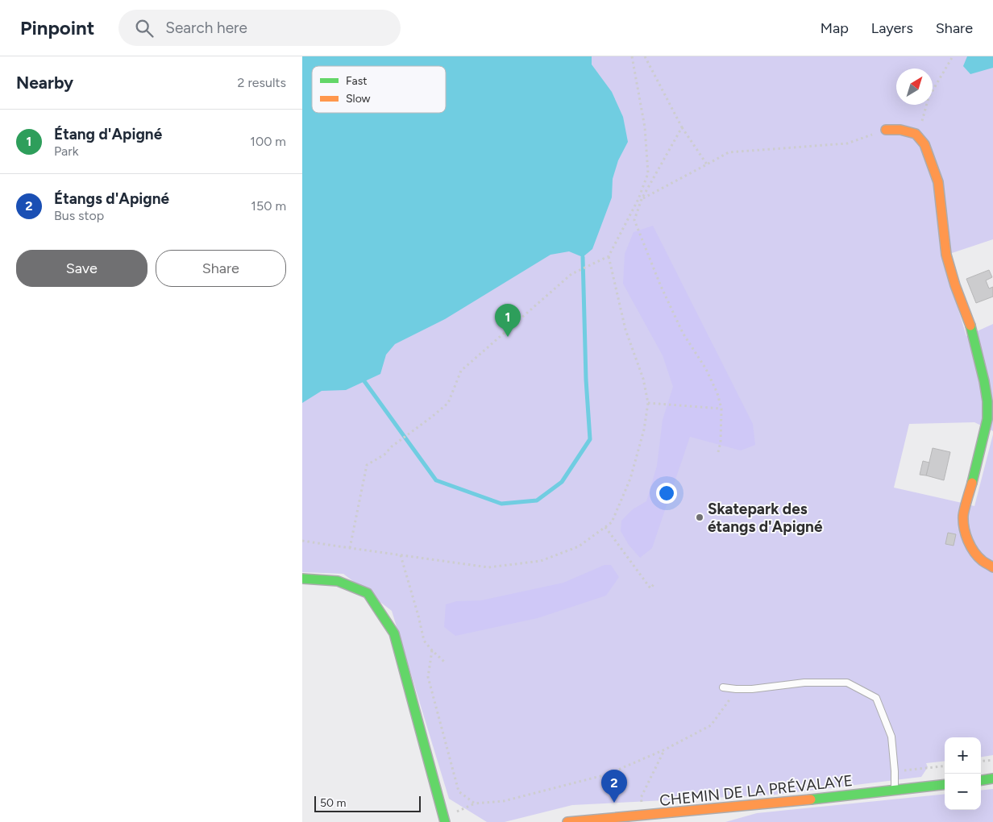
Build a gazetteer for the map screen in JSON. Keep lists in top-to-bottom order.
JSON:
{
  "streets": {
    "street": ["CHEMIN DE LA PRÉVALAYE"]
  },
  "places": ["Skatepark des étangs d'Apigné"],
  "legend": ["Fast", "Slow"],
  "scale_bar": "50 m",
  "north": "top right",
  "page": {
    "header": "Pinpoint",
    "search": "Search here",
    "nav": ["Map", "Layers", "Share"],
    "heading": ["Nearby", "2 results"],
    "list": [
      {
        "mark": "1",
        "name": "Étang d'Apigné",
        "note": "Park",
        "value": "100 m"
      },
      {
        "mark": "2",
        "name": "Étangs d'Apigné",
        "note": "Bus stop",
        "value": "150 m"
      }
    ],
    "buttons": ["Save", "Share"],
    "pins": ["1", "2"],
    "map_buttons": ["+", "−"],
    "scale": "50 m"
  }
}
